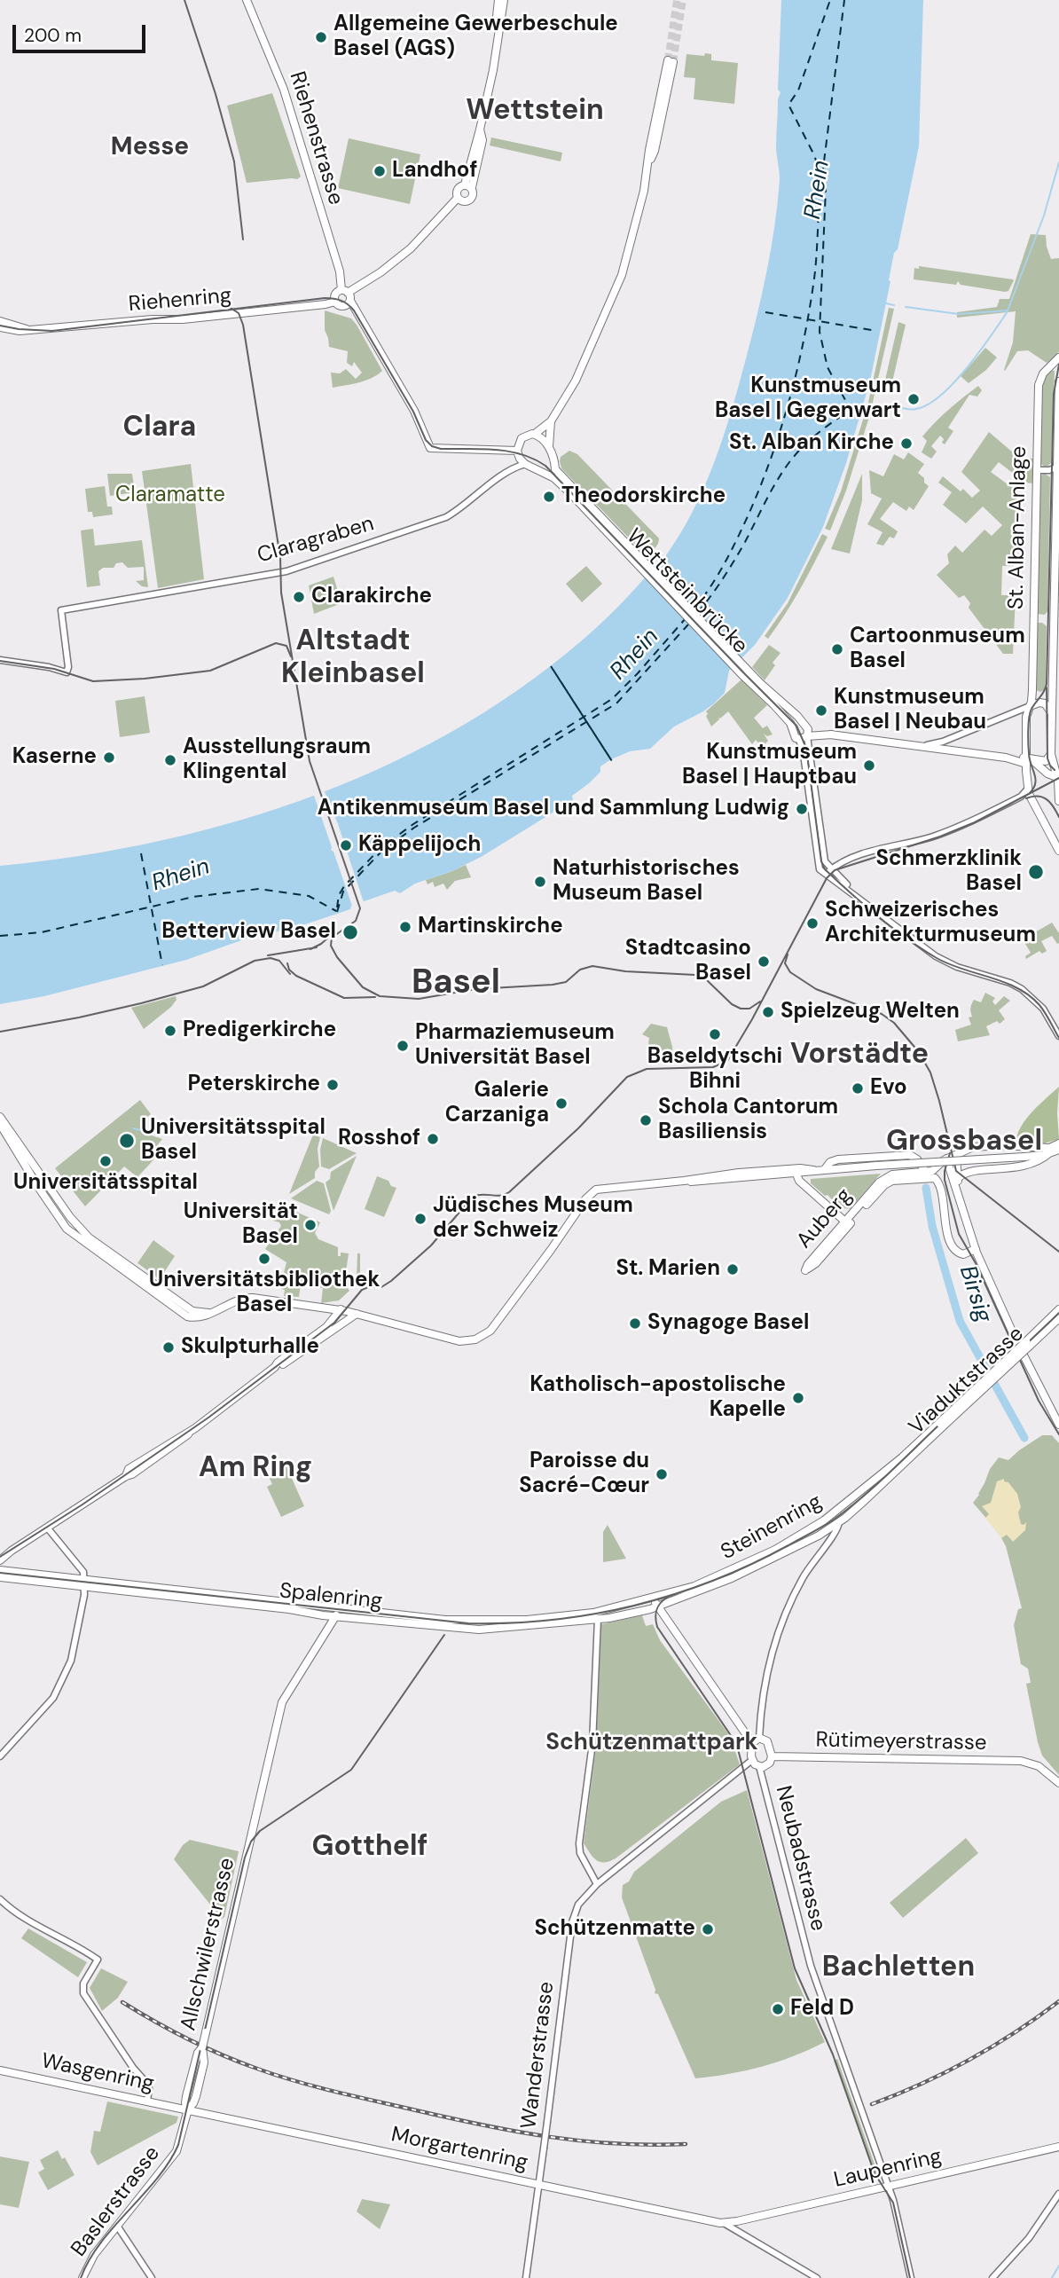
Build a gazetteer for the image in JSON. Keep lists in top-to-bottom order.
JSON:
{
  "streets": {
    "main road": [
      "Riehenstrasse",
      "Riehenring",
      "St. Alban-Anlage",
      "Wettsteinbrücke",
      "Auberg",
      "Viaduktstrasse",
      "Steinenring",
      "Spalenring",
      "Rütimeyerstrasse",
      "Allschwilerstrasse",
      "Wasgenring",
      "Morgartenring",
      "Laupenring",
      "Baslerstrasse"
    ],
    "street": ["Claragraben", "Neubadstrasse", "Wanderstrasse"]
  },
  "crossings": [
    ["Viaduktstrasse", "Steinenring"],
    ["Steinenring", "Spalenring"],
    ["Spalenring", "Allschwilerstrasse"],
    ["Rütimeyerstrasse", "Neubadstrasse"],
    ["Neubadstrasse", "Laupenring"],
    ["Allschwilerstrasse", "Wasgenring"],
    ["Allschwilerstrasse", "Morgartenring"],
    ["Allschwilerstrasse", "Baslerstrasse"],
    ["Wanderstrasse", "Morgartenring"],
    ["Wasgenring", "Morgartenring"],
    ["Wasgenring", "Baslerstrasse"],
    ["Morgartenring", "Laupenring"],
    ["Morgartenring", "Baslerstrasse"]
  ],
  "districts": [
    "Wettstein",
    "Messe",
    "Clara",
    "Altstadt Kleinbasel",
    "Basel",
    "Vorstädte",
    "Grossbasel",
    "Am Ring",
    "Schützenmattpark",
    "Gotthelf",
    "Bachletten"
  ],
  "water": ["Rhein", "Birsig"],
  "parks": ["Claramatte"],
  "places": [
    "Allgemeine Gewerbeschule Basel (AGS)",
    "Landhof",
    "Kunstmuseum Basel | Gegenwart",
    "St. Alban Kirche",
    "Theodorskirche",
    "Clarakirche",
    "Cartoonmuseum Basel",
    "Kunstmuseum Basel | Neubau",
    "Kaserne",
    "Ausstellungsraum Klingental",
    "Kunstmuseum Basel | Hauptbau",
    "Antikenmuseum Basel und Sammlung Ludwig",
    "Käppelijoch",
    "Schmerzklinik Basel",
    "Naturhistorisches Museum Basel",
    "Schweizerisches Architekturmuseum",
    "Martinskirche",
    "Betterview Basel",
    "Stadtcasino Basel",
    "Spielzeug Welten",
    "Predigerkirche",
    "Baseldytschi Bihni",
    "Pharmaziemuseum Universität Basel",
    "Peterskirche",
    "Evo",
    "Galerie Carzaniga",
    "Schola Cantorum Basiliensis",
    "Rosshof",
    "Universitätsspital Basel",
    "Universitätsspital",
    "Jüdisches Museum der Schweiz",
    "Universität Basel",
    "Universitätsbibliothek Basel",
    "St. Marien",
    "Synagoge Basel",
    "Skulpturhalle",
    "Katholisch-apostolische Kapelle",
    "Paroisse du Sacré-Cœur",
    "Schützenmatte",
    "Feld D"
  ],
  "scale_bar": "200 m"
}
